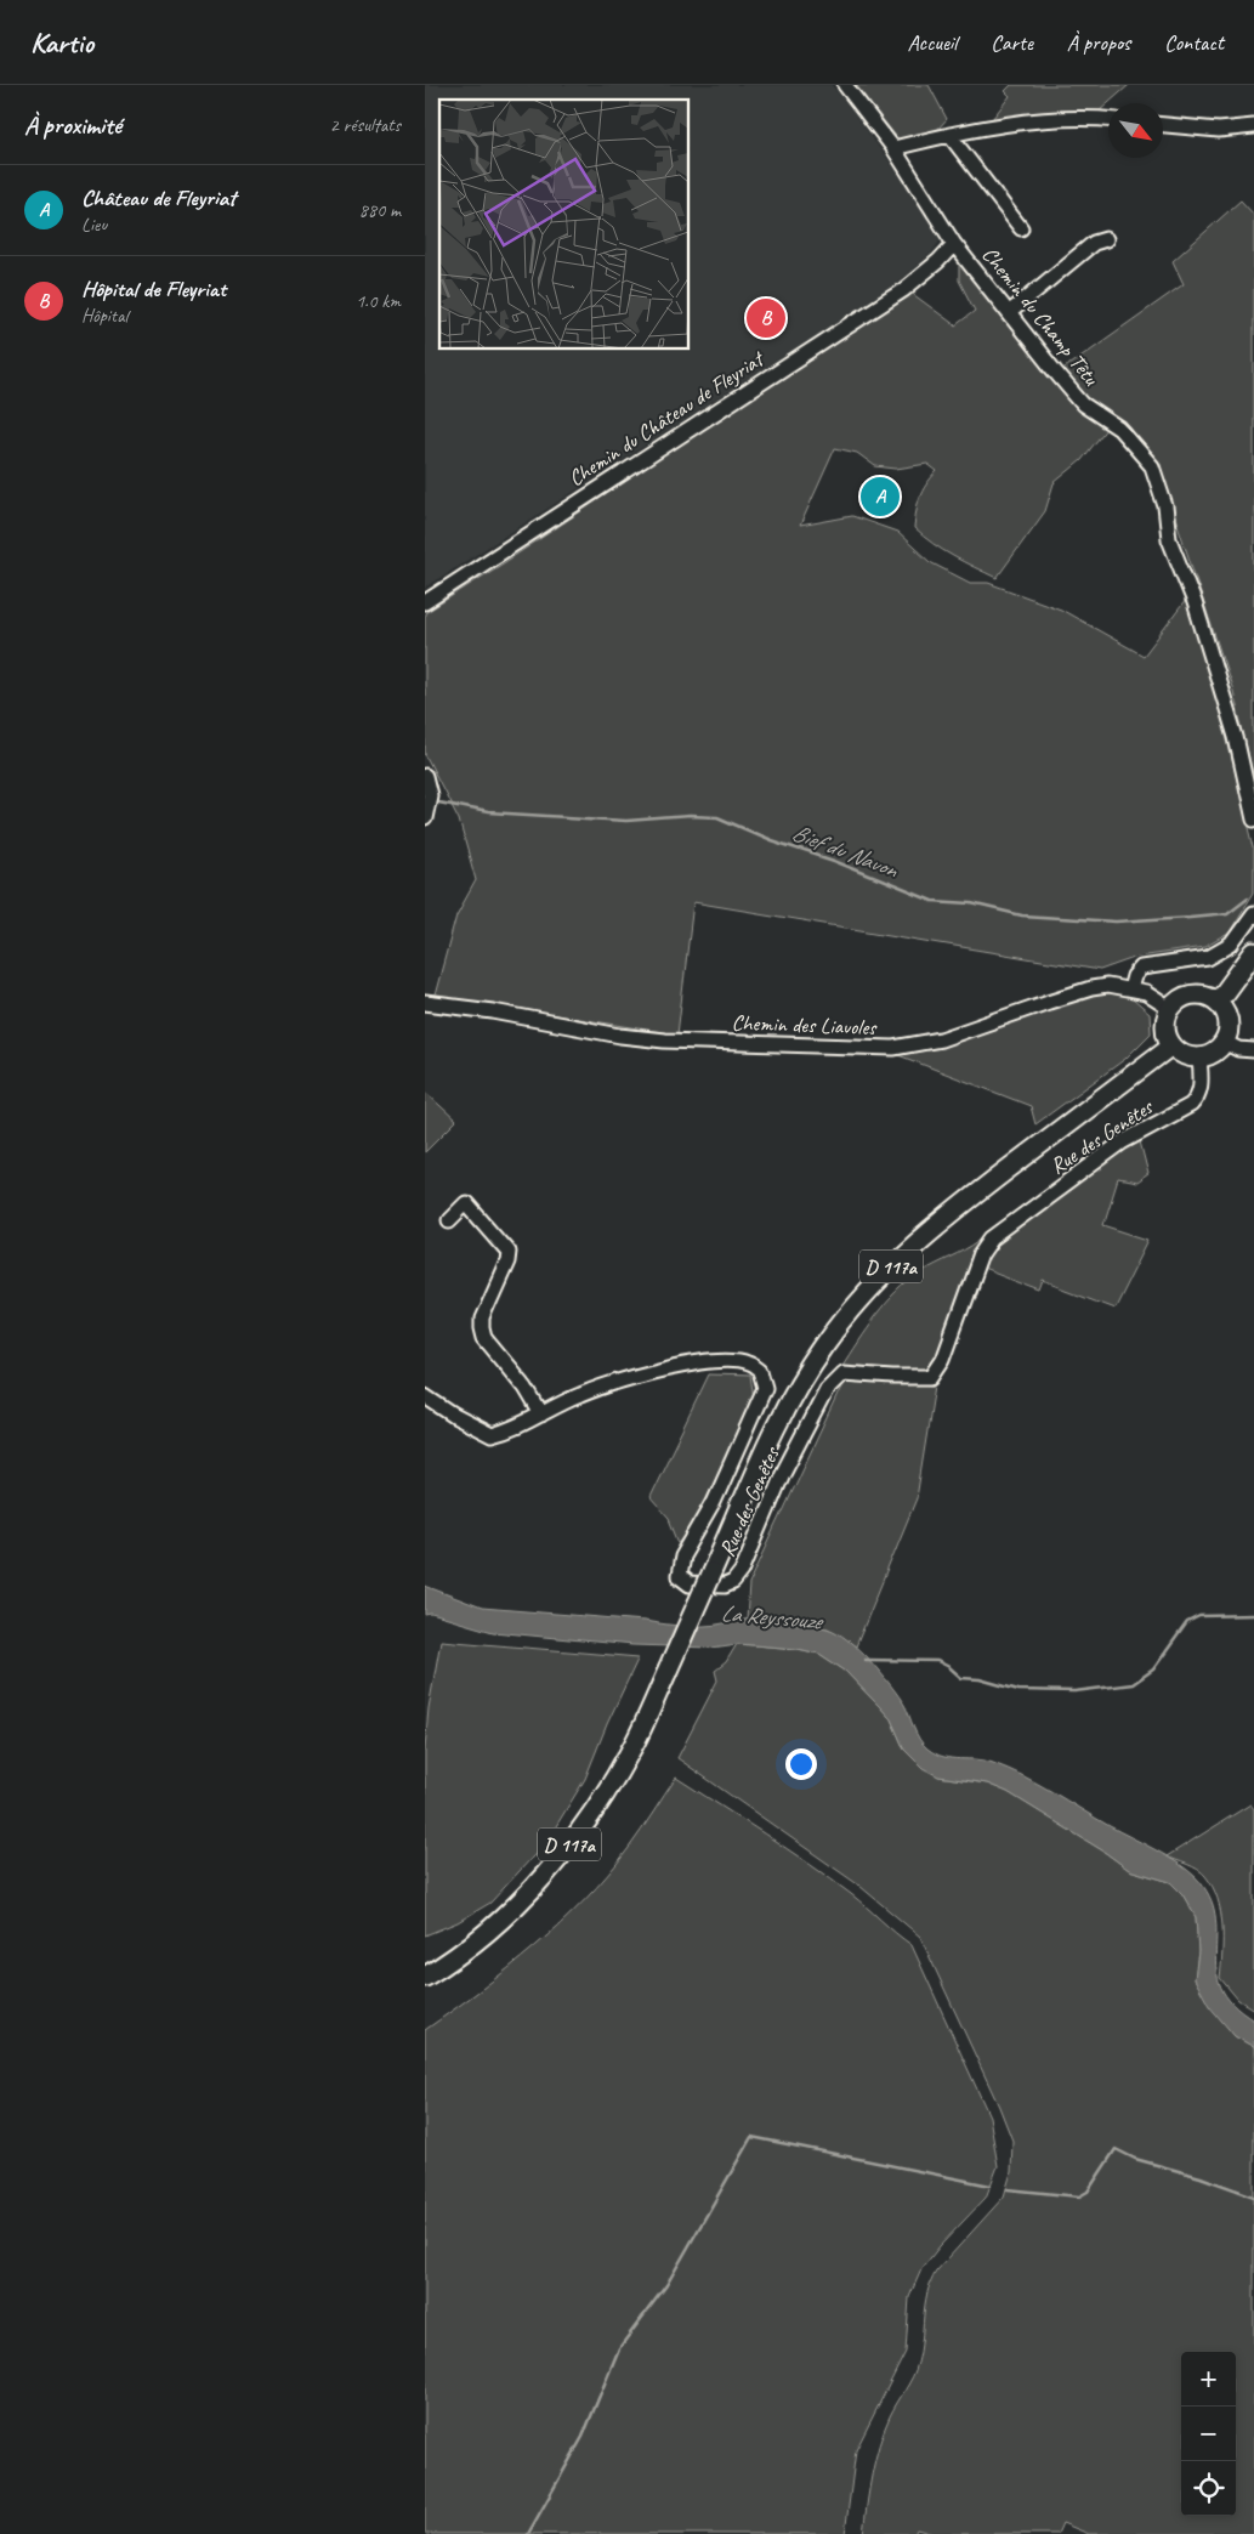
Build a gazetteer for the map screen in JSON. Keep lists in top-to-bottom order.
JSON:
{
  "streets": {
    "main road": ["D 117a"],
    "street": [
      "Chemin du Champ Têtu",
      "Chemin du Château de Fleyriat",
      "Chemin des Liavoles",
      "Rue des Genêtes"
    ]
  },
  "crossings": [
    ["Chemin du Champ Têtu", "Chemin du Château de Fleyriat"],
    ["Chemin des Liavoles", "Rue des Genêtes"],
    ["Chemin des Liavoles", "D 117a"],
    ["Rue des Genêtes", "D 117a"]
  ],
  "water": ["Bief du Navon", "La Reyssouze"],
  "north": "bottom right",
  "page": {
    "header": "Kartio",
    "nav": [
      "Accueil",
      "Carte",
      "À propos",
      "Contact"
    ],
    "heading": ["À proximité", "2 résultats"],
    "list": [
      {
        "mark": "A",
        "name": "Château de Fleyriat",
        "note": "Lieu",
        "value": "880 m"
      },
      {
        "mark": "B",
        "name": "Hôpital de Fleyriat",
        "note": "Hôpital",
        "value": "1.0 km"
      }
    ],
    "pins": ["B", "A"],
    "map_buttons": ["+", "−"]
  }
}
